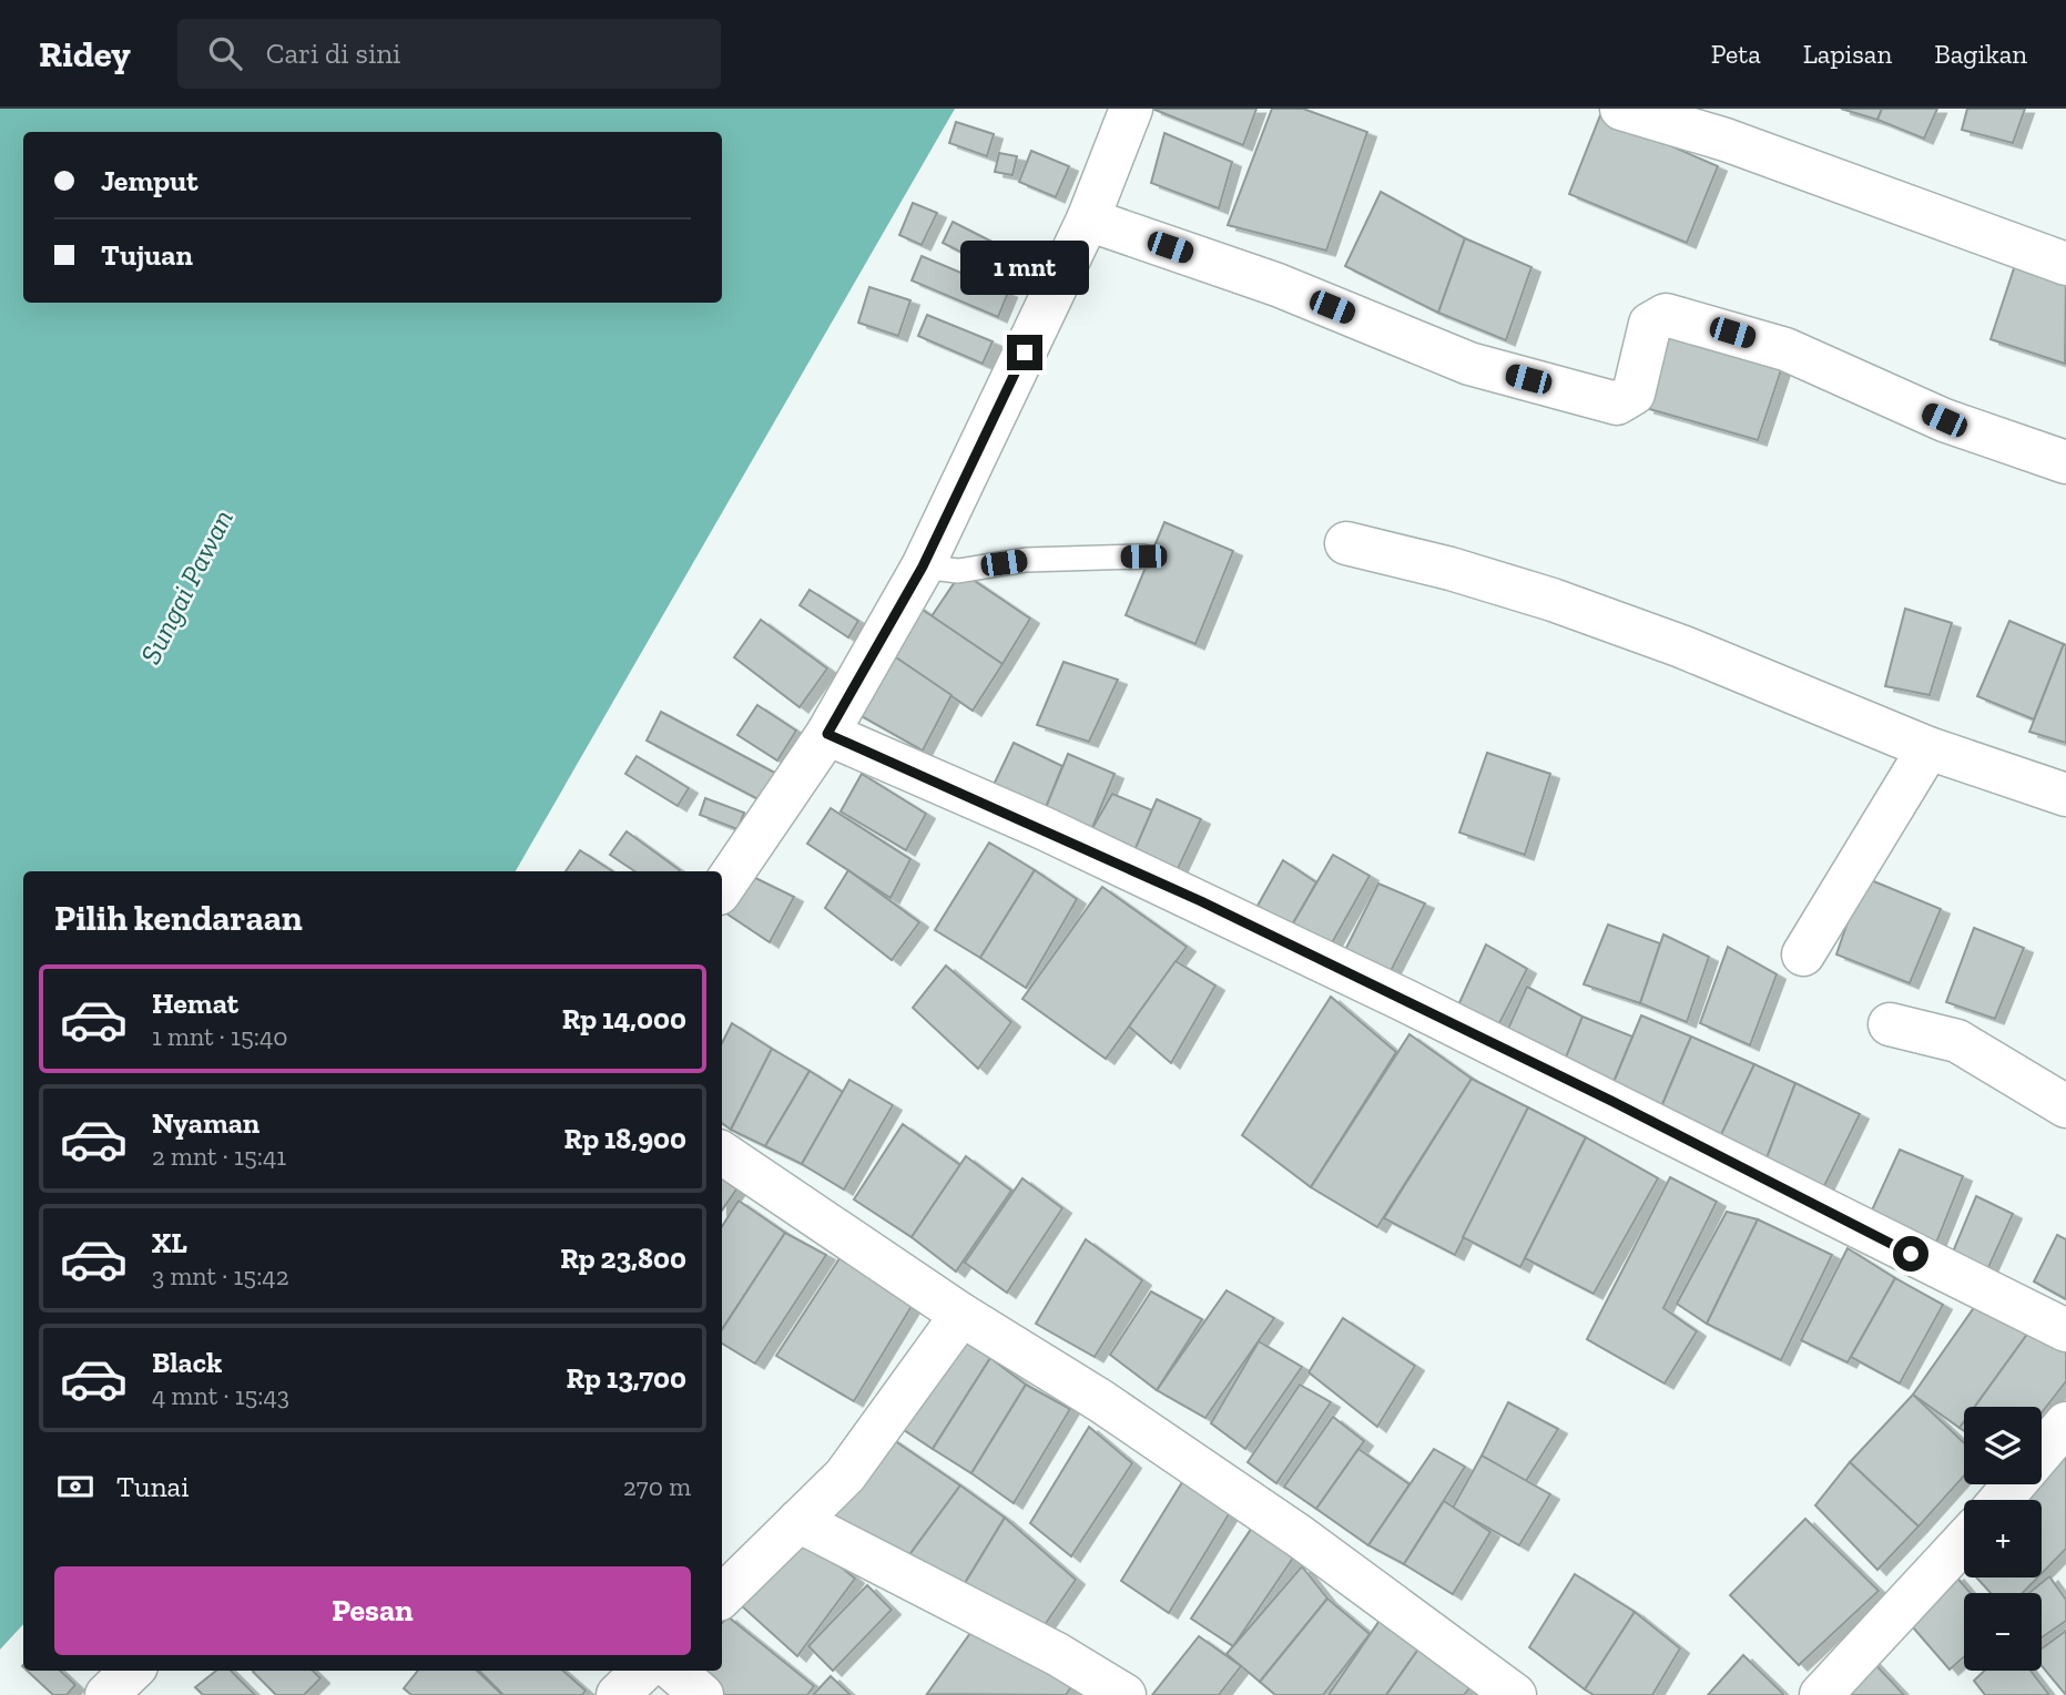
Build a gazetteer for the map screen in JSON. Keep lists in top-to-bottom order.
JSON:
{
  "water": ["Sungai Pawan"],
  "page": {
    "header": "Ridey",
    "search": "Cari di sini",
    "nav": ["Peta", "Lapisan", "Bagikan"],
    "banner": ["Jemput", "Tujuan"],
    "bubble": "1 mnt",
    "heading": "Pilih kendaraan",
    "list": [
      {
        "name": "Hemat",
        "note": "1 mnt · 15:40",
        "value": "Rp 14,000"
      },
      {
        "name": "Nyaman",
        "note": "2 mnt · 15:41",
        "value": "Rp 18,900"
      },
      {
        "name": "XL",
        "note": "3 mnt · 15:42",
        "value": "Rp 23,800"
      },
      {
        "name": "Black",
        "note": "4 mnt · 15:43",
        "value": "Rp 13,700"
      }
    ],
    "map_buttons": ["+", "−"],
    "pay": ["Tunai", "270 m"],
    "buttons": "Pesan"
  }
}
